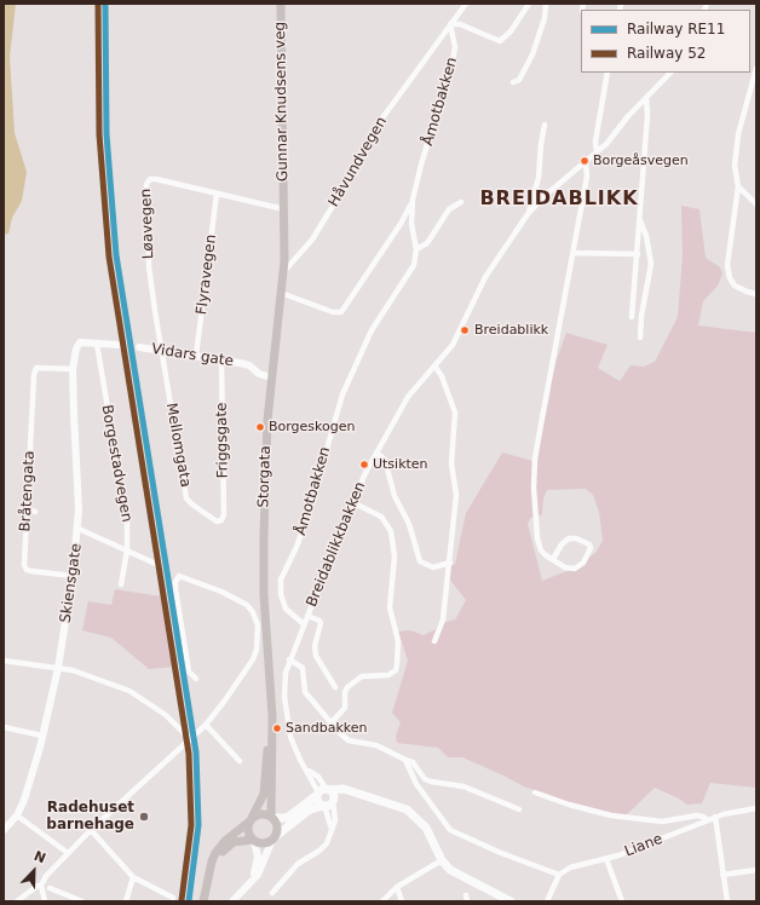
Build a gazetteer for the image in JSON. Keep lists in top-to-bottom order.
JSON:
{
  "streets": {
    "main road": ["Gunnar Knudsens veg", "Storgata"],
    "street": [
      "Åmotbakken",
      "Håvundvegen",
      "Løavegen",
      "Flyravegen",
      "Vidars gate",
      "Friggsgate",
      "Mellomgata",
      "Borgestadvegen",
      "Bråtengata",
      "Breidablikkbakken",
      "Skiensgate",
      "Liane"
    ]
  },
  "crossings": [
    ["Gunnar Knudsens veg", "Storgata"],
    ["Åmotbakken", "Håvundvegen"],
    ["Åmotbakken", "Breidablikkbakken"],
    ["Håvundvegen", "Storgata"],
    ["Løavegen", "Flyravegen"],
    ["Løavegen", "Vidars gate"],
    ["Løavegen", "Mellomgata"],
    ["Løavegen", "Storgata"],
    ["Flyravegen", "Vidars gate"],
    ["Vidars gate", "Friggsgate"],
    ["Vidars gate", "Mellomgata"],
    ["Vidars gate", "Storgata"],
    ["Friggsgate", "Mellomgata"],
    ["Borgestadvegen", "Skiensgate"],
    ["Bråtengata", "Skiensgate"]
  ],
  "districts": ["BREIDABLIKK"],
  "places": [
    "Borgeåsvegen",
    "Breidablikk",
    "Borgeskogen",
    "Utsikten",
    "Sandbakken",
    "Radehuset barnehage"
  ],
  "lines": ["rail line RE11", "rail line 52"],
  "legend": ["Railway RE11", "Railway 52"],
  "north": "top right"
}
